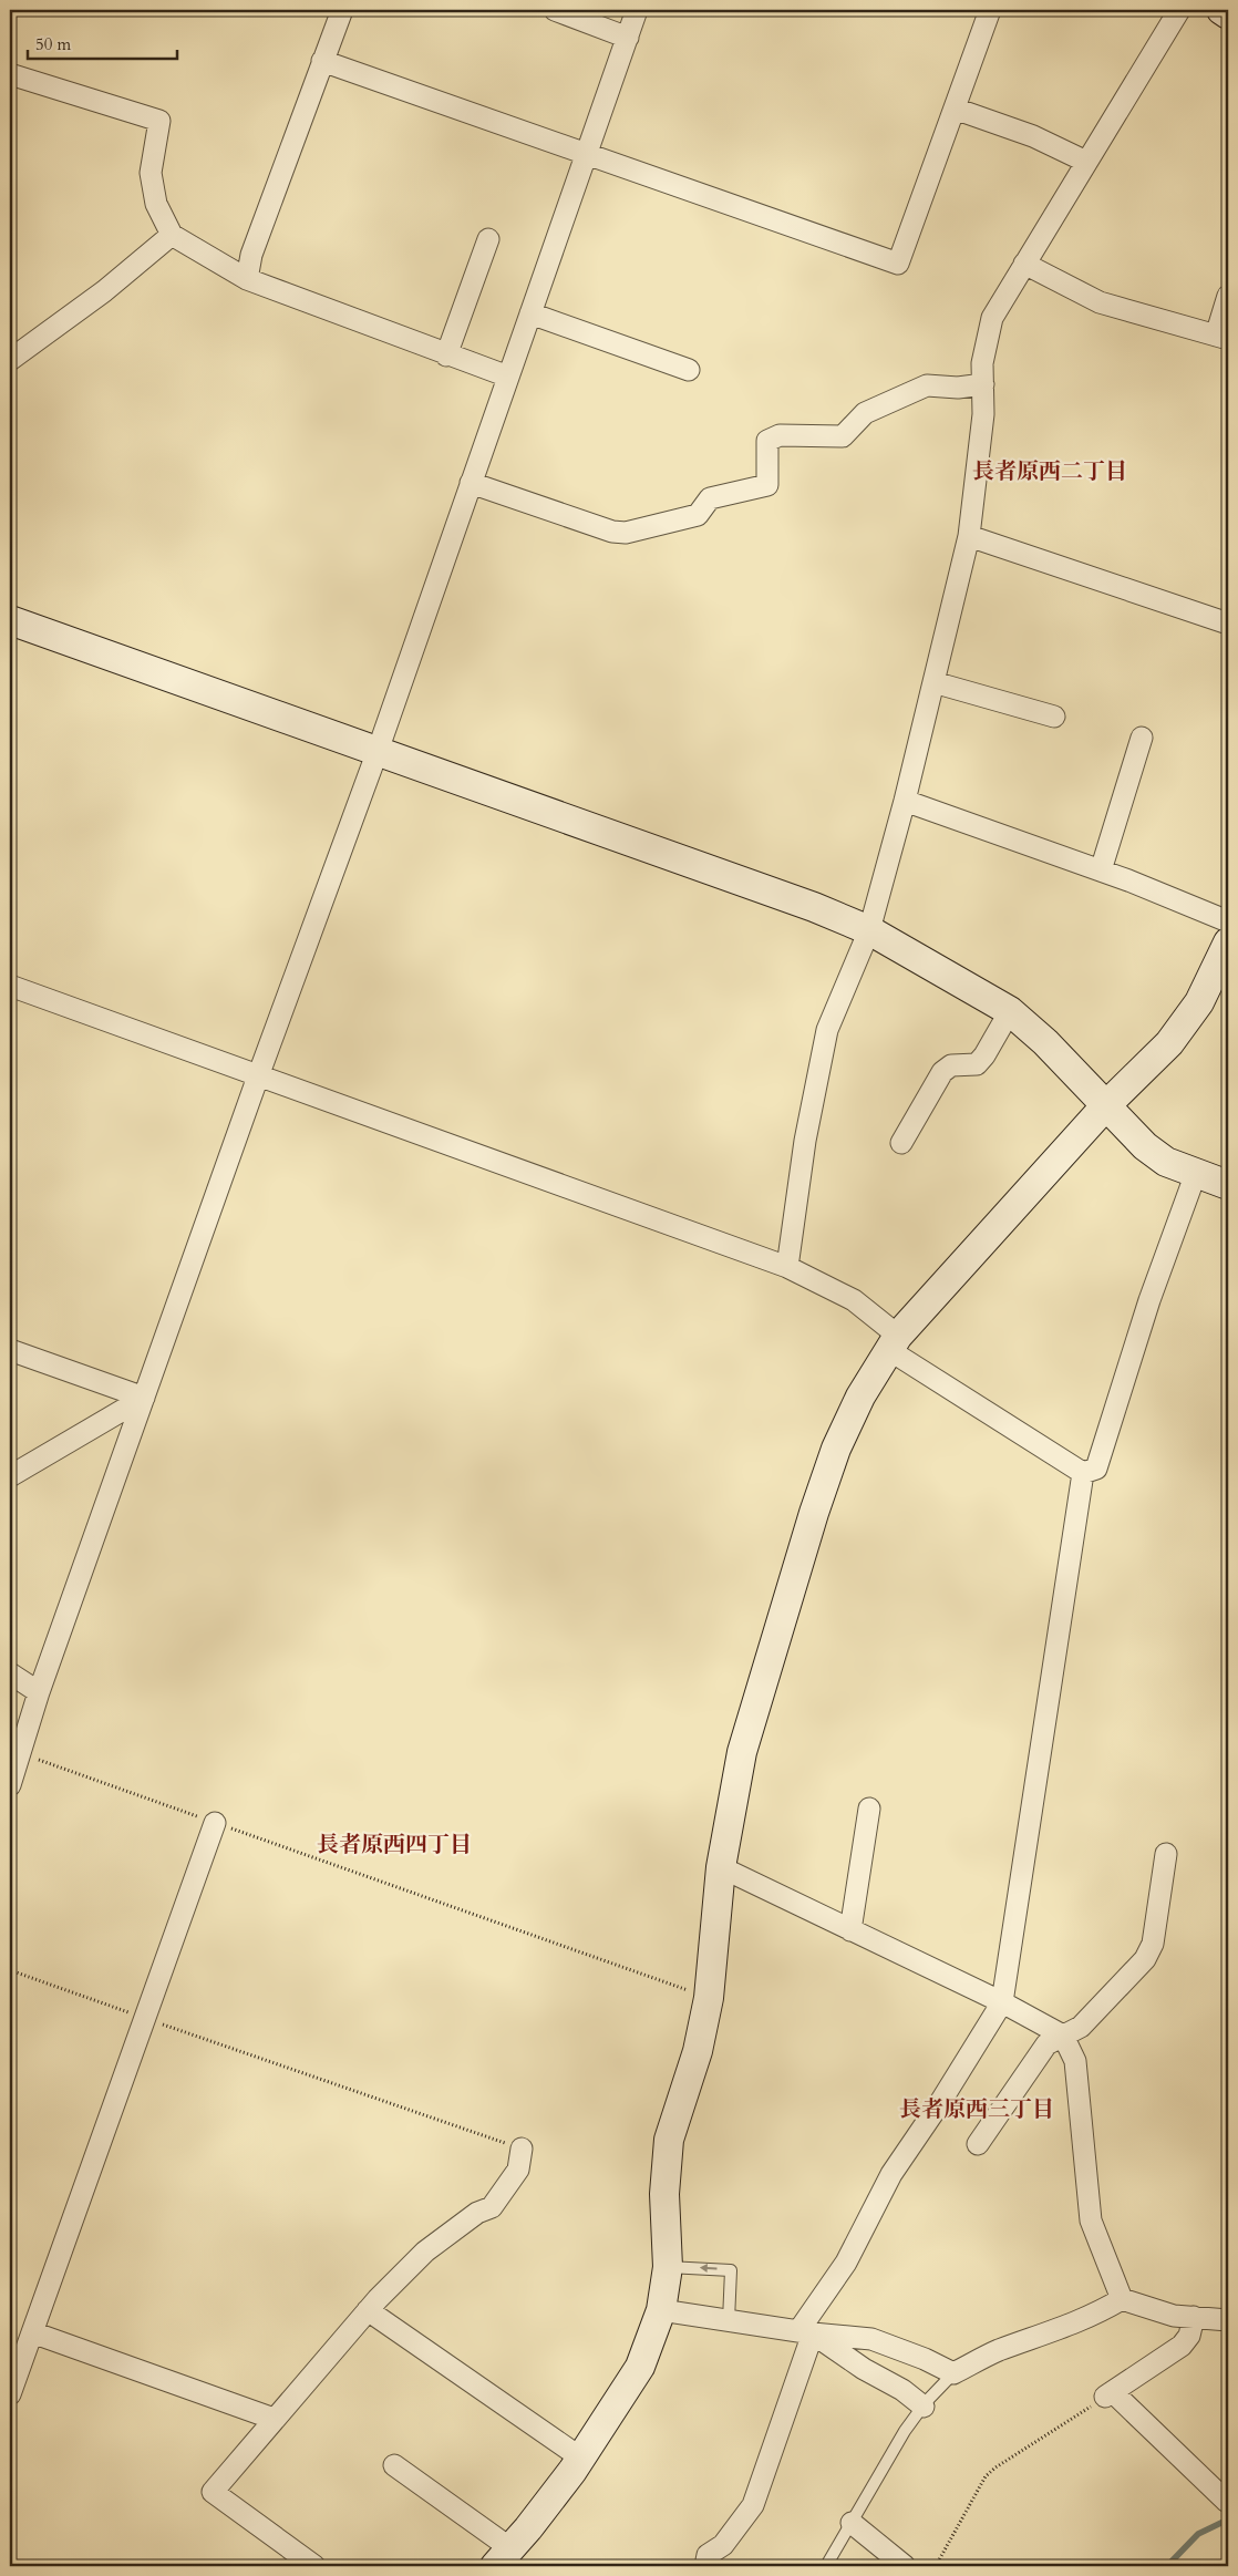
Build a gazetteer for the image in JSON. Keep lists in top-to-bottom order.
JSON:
{
  "districts": ["長者原西二丁目", "長者原西四丁目", "長者原西三丁目"],
  "scale_bar": "50 m"
}
